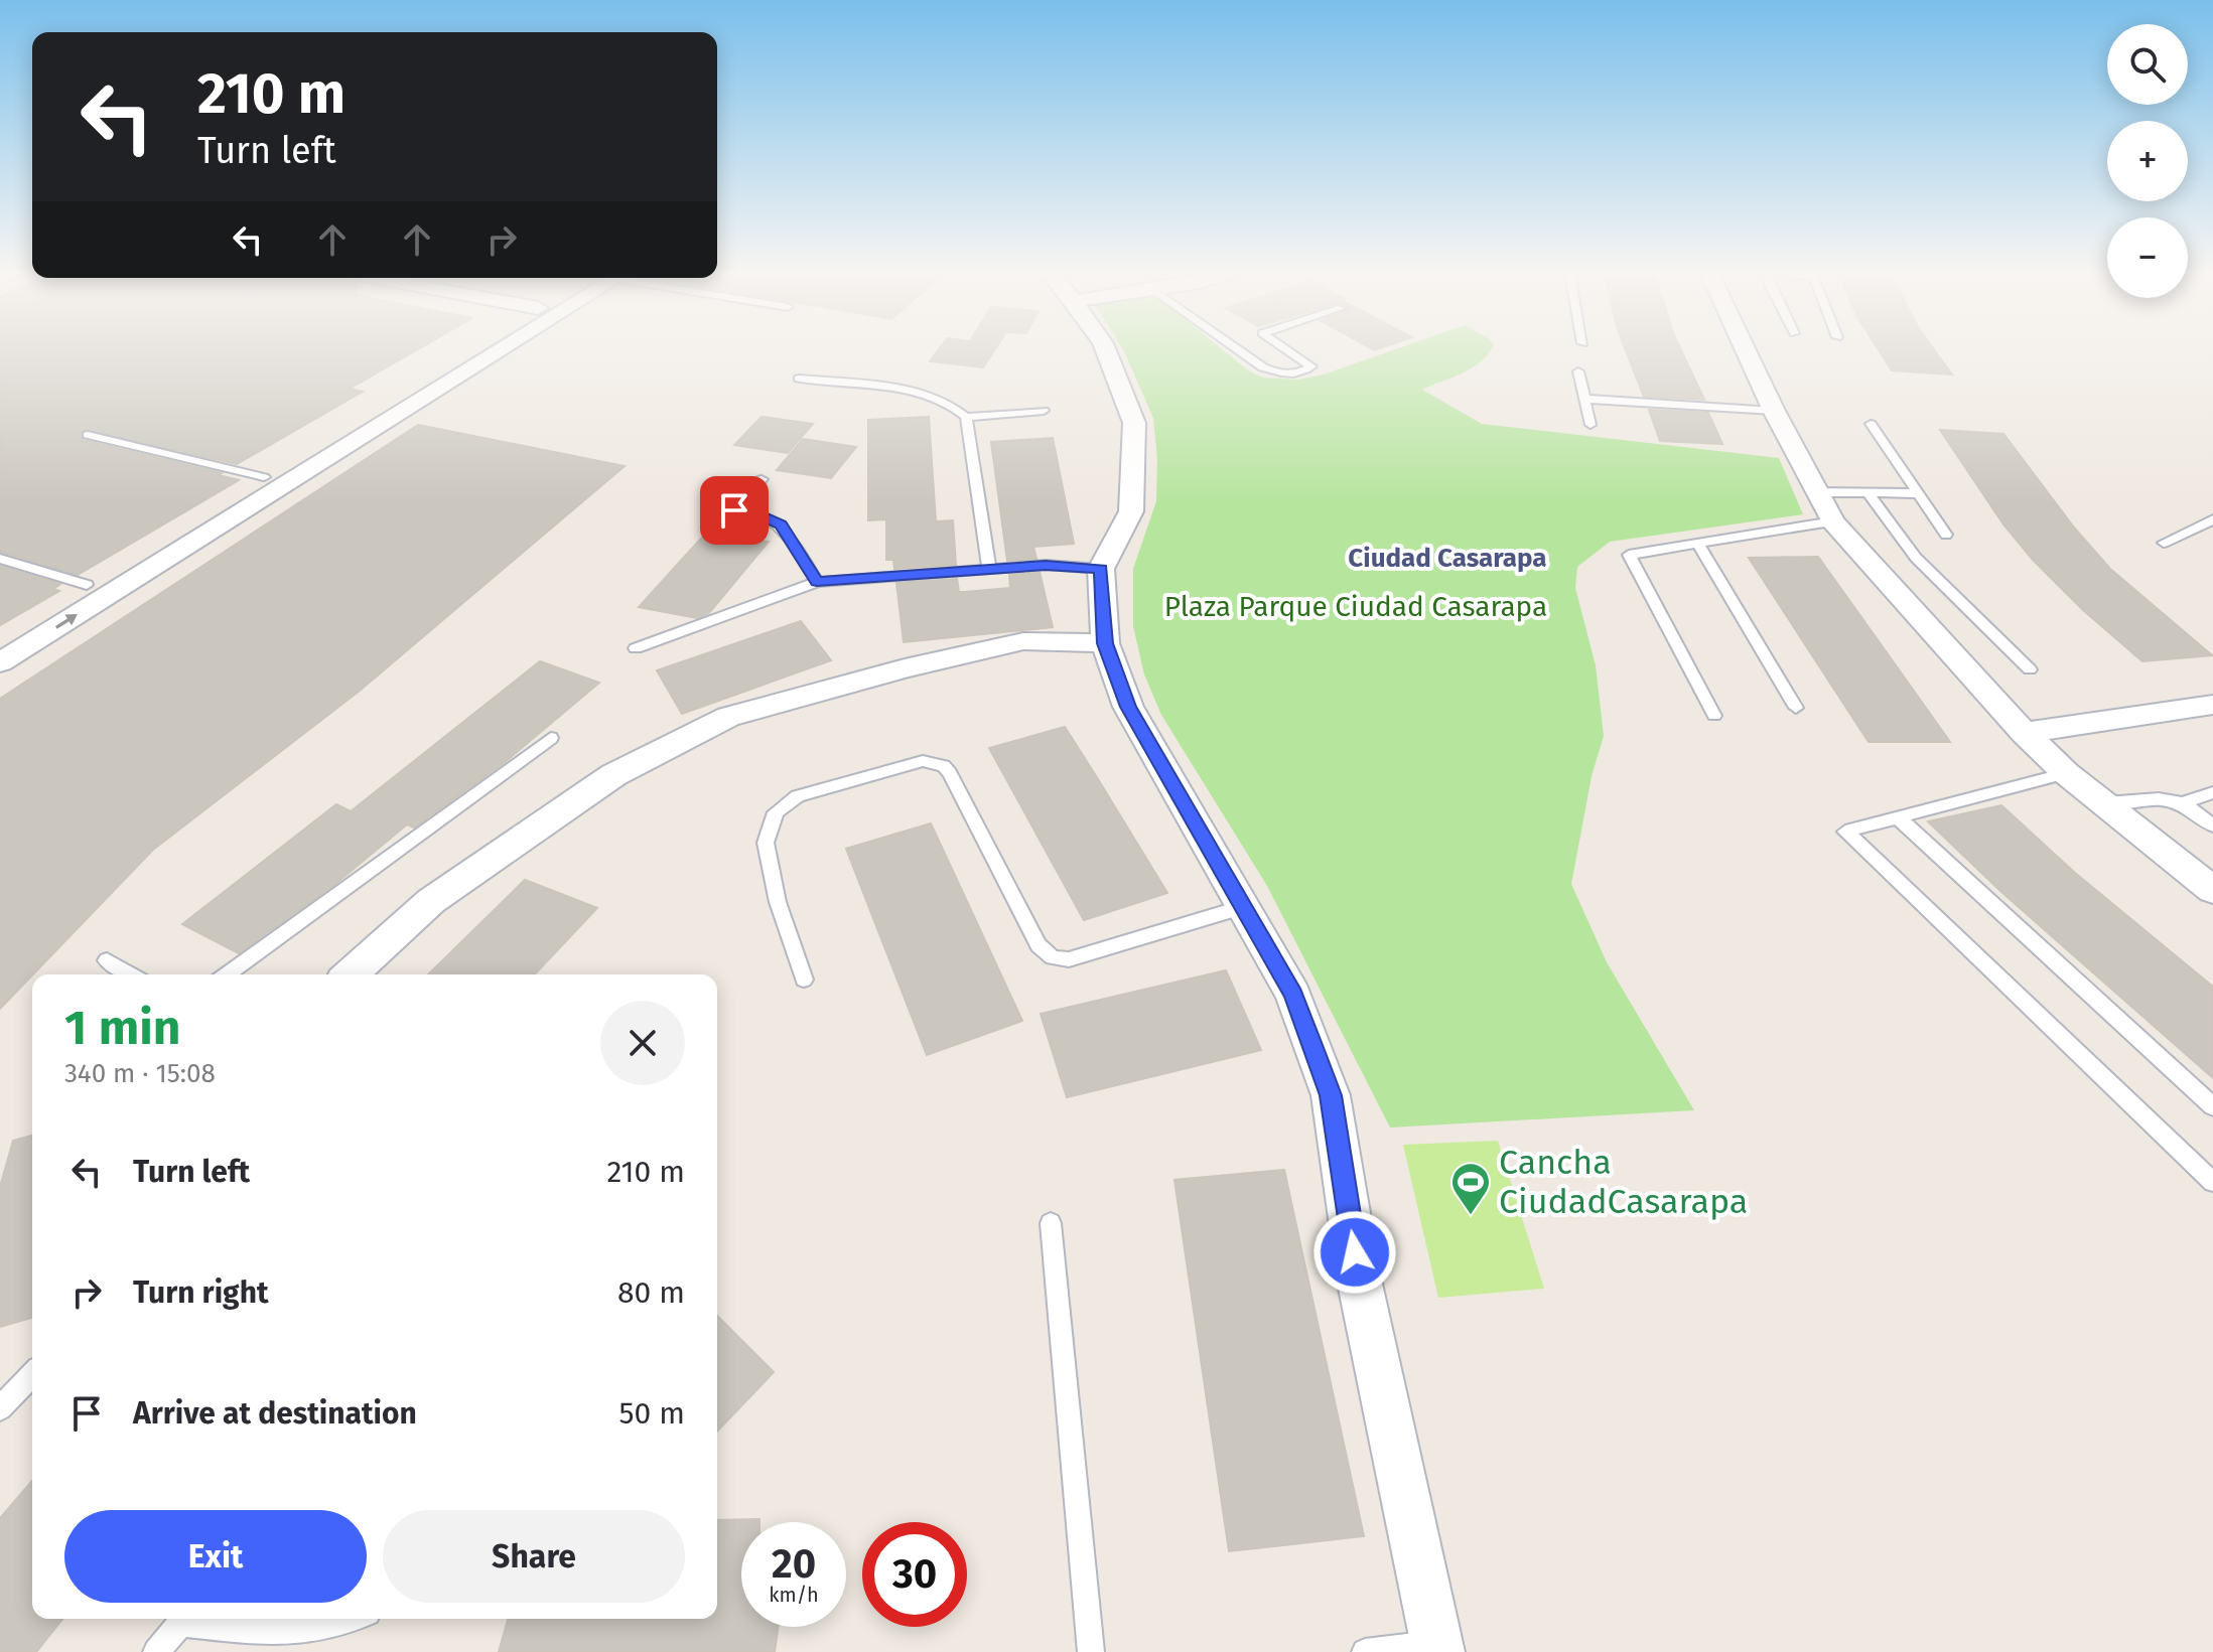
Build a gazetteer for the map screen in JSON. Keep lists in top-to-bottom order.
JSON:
{
  "districts": ["Ciudad Casarapa"],
  "parks": ["Plaza Parque Ciudad Casarapa"],
  "places": {
    "sports": ["Cancha CiudadCasarapa"]
  },
  "page": {
    "map_buttons": ["+", "−"],
    "turn": ["210 m", "Turn left"],
    "heading": ["1 min", "340 m · 15:08"],
    "list": [
      {
        "name": "Turn left",
        "value": "210 m"
      },
      {
        "name": "Turn right",
        "value": "80 m"
      },
      {
        "name": "Arrive at destination",
        "value": "50 m"
      }
    ],
    "buttons": ["Exit", "Share"],
    "speed": "20 km/h",
    "limit": "30"
  }
}
